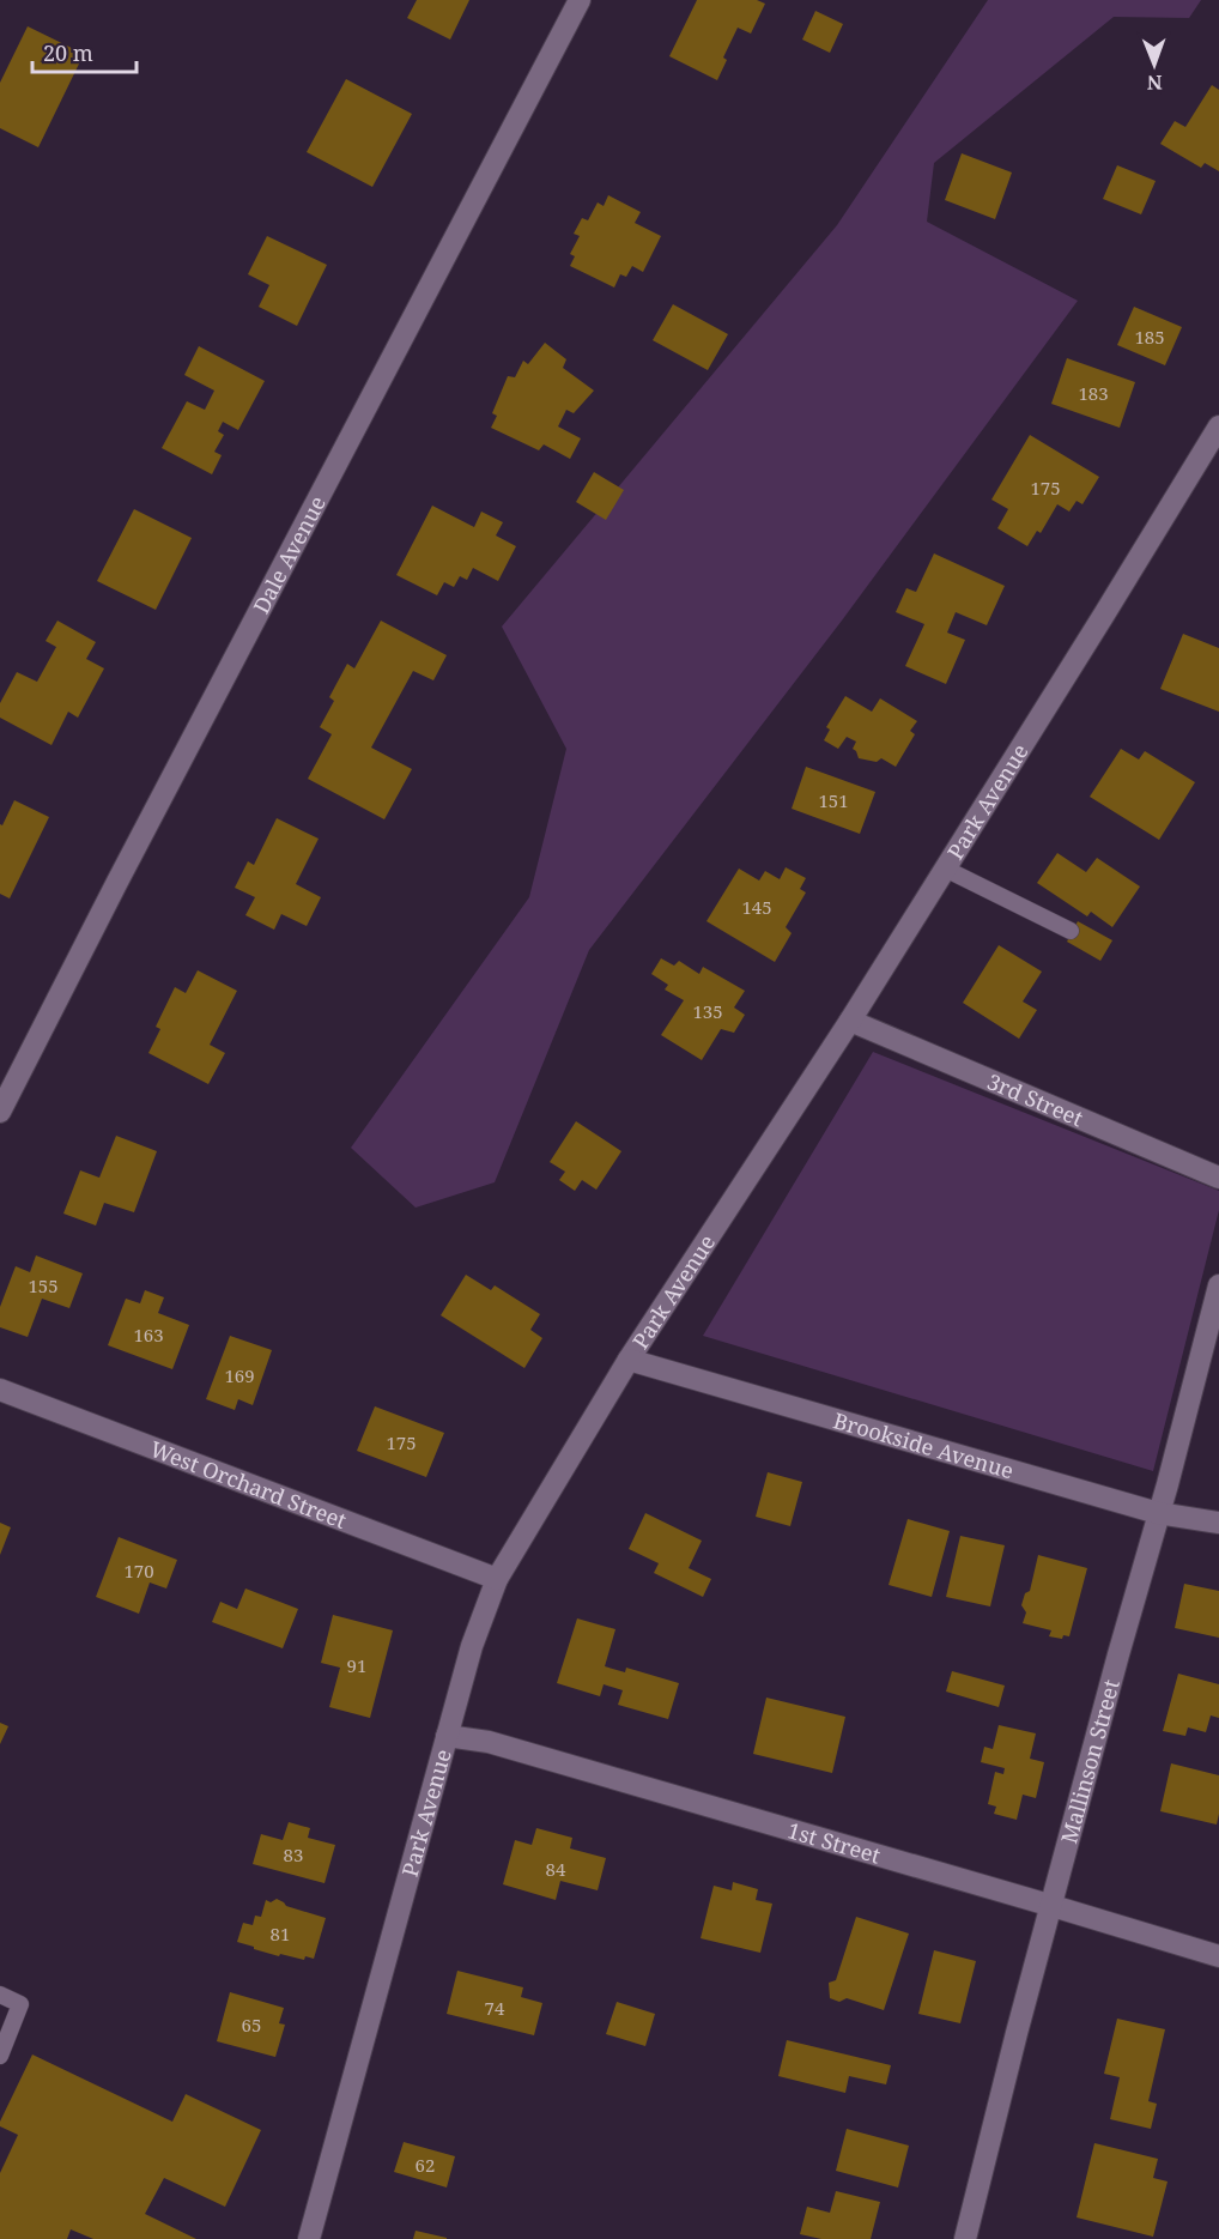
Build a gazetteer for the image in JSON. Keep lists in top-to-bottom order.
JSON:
{
  "streets": {
    "street": [
      "Dale Avenue",
      "Park Avenue",
      "3rd Street",
      "Brookside Avenue",
      "West Orchard Street",
      "Mallinson Street",
      "1st Street"
    ]
  },
  "crossings": [
    ["Park Avenue", "3rd Street"],
    ["Park Avenue", "Brookside Avenue"],
    ["Park Avenue", "West Orchard Street"],
    ["Park Avenue", "1st Street"],
    ["Brookside Avenue", "Mallinson Street"],
    ["Mallinson Street", "1st Street"]
  ],
  "house_numbers": [
    "185",
    "183",
    "175",
    "151",
    "145",
    "135",
    "155",
    "163",
    "169",
    "175",
    "170",
    "91",
    "83",
    "84",
    "81",
    "74",
    "65",
    "62"
  ],
  "scale_bar": "20 m",
  "north": "bottom"
}
